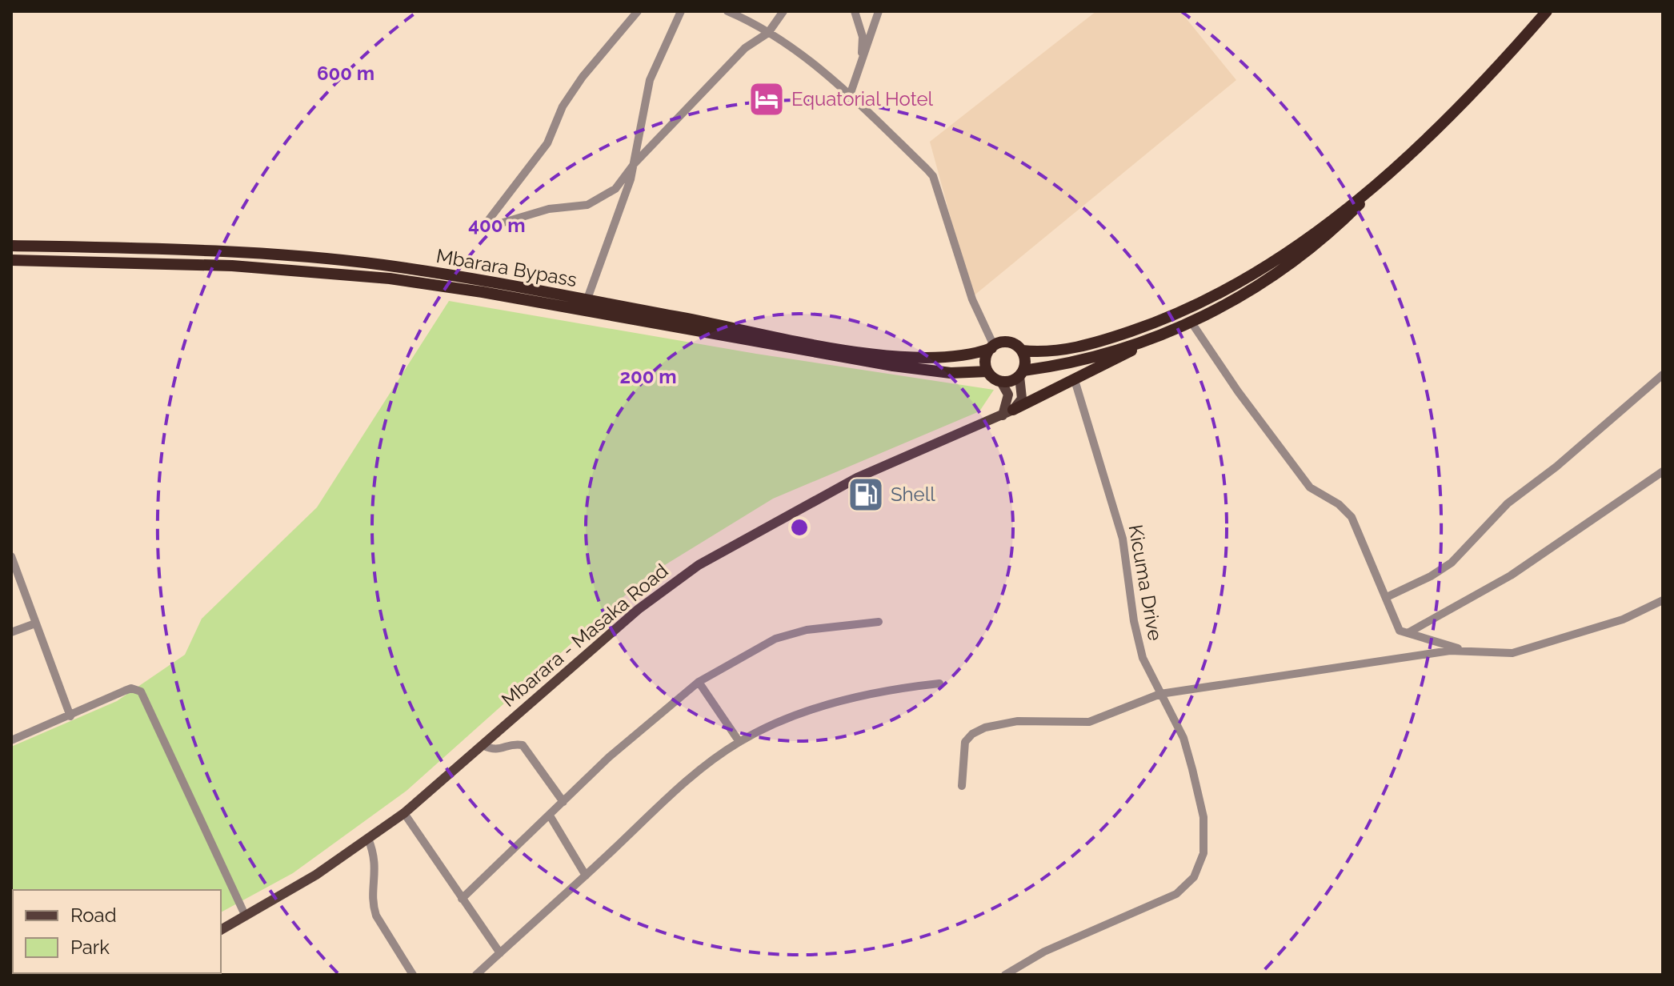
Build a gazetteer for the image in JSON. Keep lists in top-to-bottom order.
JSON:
{
  "streets": {
    "highway": ["Mbarara Bypass"],
    "main road": ["Mbarara - Masaka Road"],
    "street": ["Kicuma Drive"]
  },
  "places": {
    "hotel": ["Equatorial Hotel"],
    "fuel station": ["Shell"]
  },
  "legend": ["Road", "Park"],
  "rings": ["600 m", "400 m", "200 m"]
}
